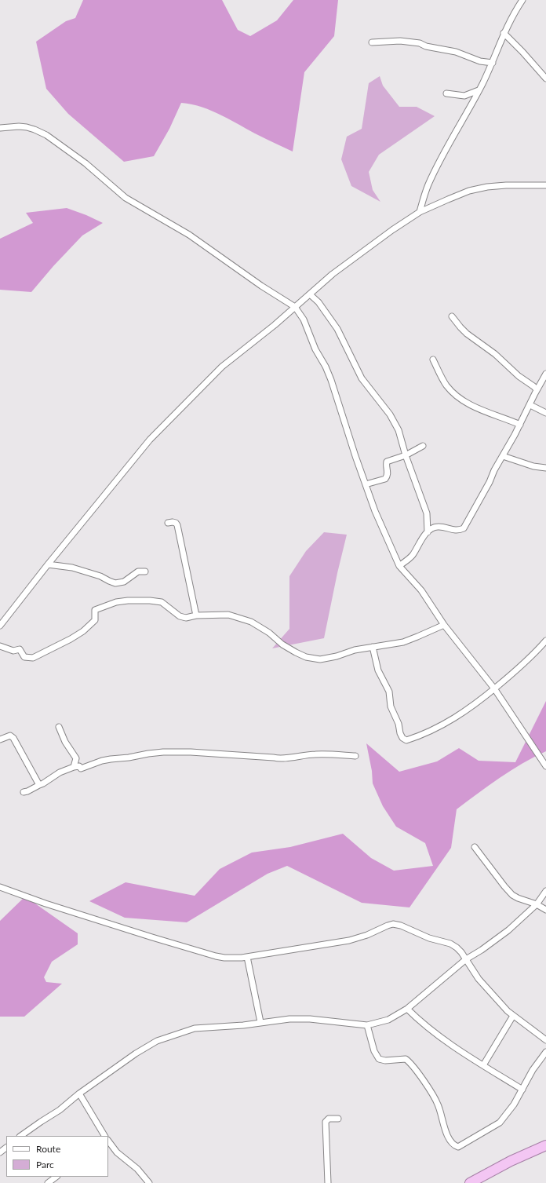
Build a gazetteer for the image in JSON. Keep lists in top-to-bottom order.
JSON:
{
  "legend": ["Route", "Parc"]
}
